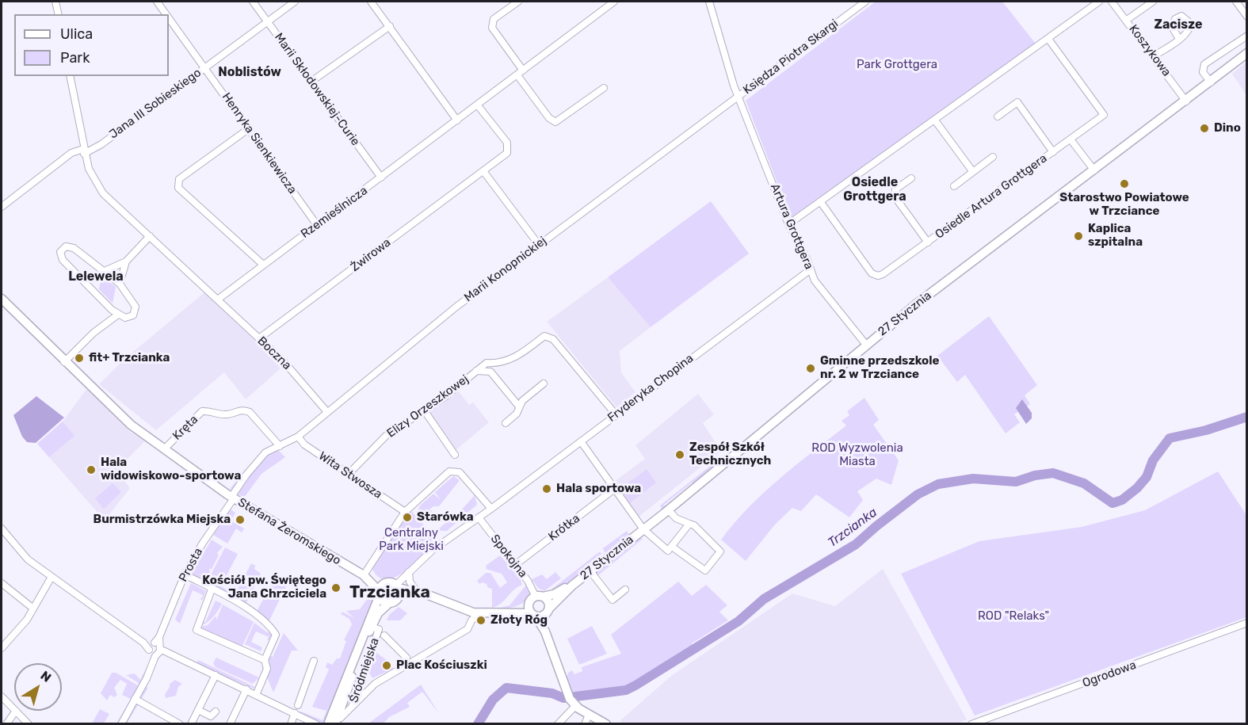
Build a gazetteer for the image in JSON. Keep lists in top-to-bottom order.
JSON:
{
  "streets": {
    "main road": ["27 Stycznia", "Stefana Żeromskiego"],
    "street": [
      "Koszykowa",
      "Księdza Piotra Skargi",
      "Marii Skłodowskiej-Curie",
      "Jana III Sobieskiego",
      "Henryka Sienkiewicza",
      "Osiedle Artura Grottgera",
      "Rzemieślnicza",
      "Artura Grottgera",
      "Żwirowa",
      "Marii Konopnickiej",
      "Boczna",
      "Fryderyka Chopina",
      "Elizy Orzeszkowej",
      "Kręta",
      "Wita Stwosza",
      "Krótka",
      "Spokojna",
      "Prosta",
      "Śródmiejska",
      "Ogrodowa"
    ]
  },
  "crossings": [
    ["Koszykowa", "27 Stycznia"],
    ["Księdza Piotra Skargi", "Artura Grottgera"],
    ["Księdza Piotra Skargi", "Marii Konopnickiej"],
    ["Marii Skłodowskiej-Curie", "Jana III Sobieskiego"],
    ["Marii Skłodowskiej-Curie", "Rzemieślnicza"],
    ["Jana III Sobieskiego", "Henryka Sienkiewicza"],
    ["Henryka Sienkiewicza", "Rzemieślnicza"],
    ["Rzemieślnicza", "Żwirowa"],
    ["Rzemieślnicza", "Boczna"],
    ["Artura Grottgera", "Marii Konopnickiej"],
    ["Artura Grottgera", "27 Stycznia"],
    ["Artura Grottgera", "Fryderyka Chopina"],
    ["Żwirowa", "Boczna"],
    ["Marii Konopnickiej", "Boczna"],
    ["Marii Konopnickiej", "Kręta"],
    ["Marii Konopnickiej", "Wita Stwosza"],
    ["Marii Konopnickiej", "Prosta"],
    ["27 Stycznia", "Stefana Żeromskiego"],
    ["27 Stycznia", "Spokojna"],
    ["Fryderyka Chopina", "Elizy Orzeszkowej"],
    ["Fryderyka Chopina", "Stefana Żeromskiego"],
    ["Fryderyka Chopina", "Spokojna"],
    ["Elizy Orzeszkowej", "Wita Stwosza"],
    ["Kręta", "Stefana Żeromskiego"],
    ["Kręta", "Prosta"],
    ["Krótka", "Spokojna"],
    ["Stefana Żeromskiego", "Prosta"]
  ],
  "districts": [
    "Zacisze",
    "Noblistów",
    "Osiedle Grottgera",
    "Lelewela",
    "Trzcianka"
  ],
  "water": ["Trzcianka"],
  "parks": [
    "Park Grottgera",
    "ROD Wyzwolenia Miasta",
    "Centralny Park Miejski",
    "ROD \"Relaks\""
  ],
  "places": [
    "Dino",
    "Starostwo Powiatowe w Trzciance",
    "Kaplica szpitalna",
    "fit+ Trzcianka",
    "Gminne przedszkole nr. 2 w Trzciance",
    "Zespół Szkół Technicznych",
    "Hala widowiskowo-sportowa",
    "Hala sportowa",
    "Starówka",
    "Burmistrzówka Miejska",
    "Kościół pw. Świętego Jana Chrzciciela",
    "Złoty Róg",
    "Plac Kościuszki"
  ],
  "legend": ["Ulica", "Park"],
  "north": "top right"
}
